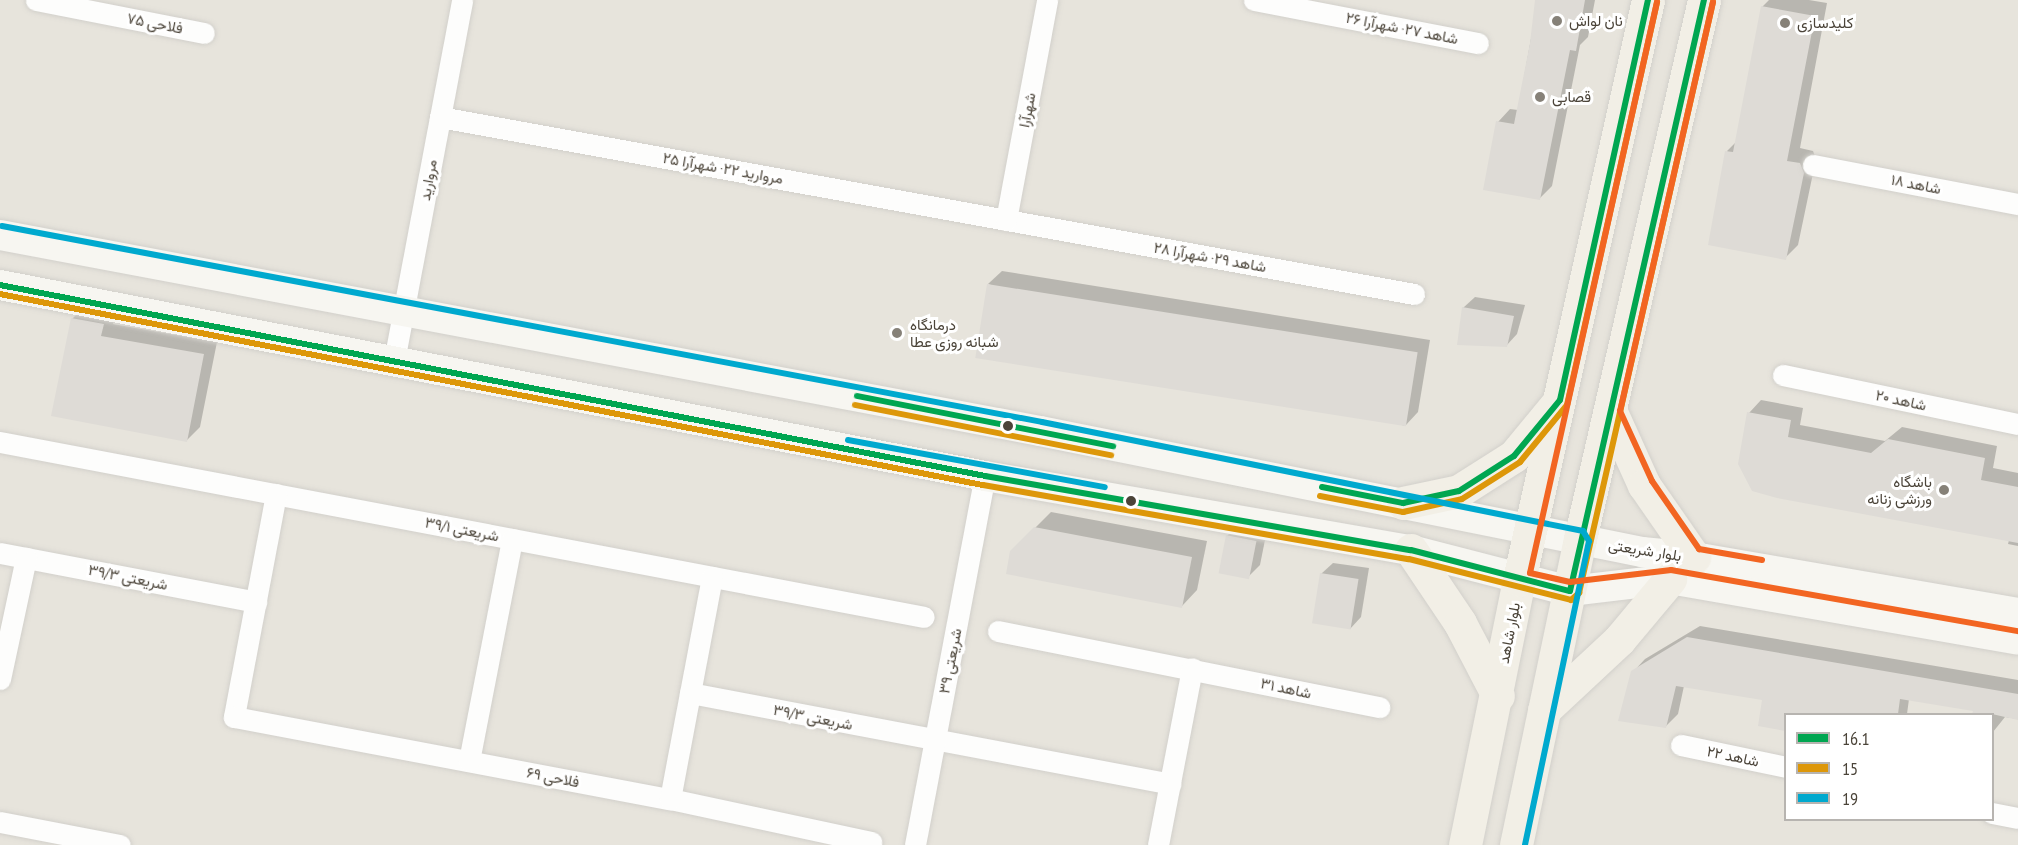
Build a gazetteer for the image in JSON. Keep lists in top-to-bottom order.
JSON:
{
  "streets": {
    "main road": ["بلوار شریعتی", "بلوار شاهد"],
    "street": [
      "فلاحی ۷۵",
      "شاهد ۲۷- شهرآرا ۲۶",
      "شهرآرا",
      "مروارید ۲۲- شهرآرا ۲۵",
      "مروارید",
      "شاهد ۱۸",
      "شاهد ۲۹- شهرآرا ۲۸",
      "شاهد ۲۰",
      "شریعتی ۳۹/۱",
      "شریعتی ۳۹/۳",
      "شریعتی ۳۹",
      "شاهد ۳۱",
      "شاهد ۲۲",
      "فلاحی ۶۹"
    ]
  },
  "crossings": [
    ["شهرآرا", "مروارید ۲۲- شهرآرا ۲۵"],
    ["شهرآرا", "شاهد ۲۹- شهرآرا ۲۸"],
    ["مروارید ۲۲- شهرآرا ۲۵", "مروارید"],
    ["مروارید ۲۲- شهرآرا ۲۵", "شاهد ۲۹- شهرآرا ۲۸"],
    ["مروارید", "بلوار شریعتی"],
    ["بلوار شریعتی", "بلوار شاهد"],
    ["بلوار شریعتی", "شریعتی ۳۹"],
    ["شریعتی ۳۹/۳", "شریعتی ۳۹"],
    ["شریعتی ۳۹/۳", "فلاحی ۶۹"]
  ],
  "places": [
    "نان لواش",
    "کلیدسازی",
    "قصابی",
    "درمانگاه شبانه روزی عطا",
    "باشگاه ورزشی زنانه"
  ],
  "lines": ["transit line 16.1", "transit line 15", "transit line 19"],
  "legend": ["16.1", "15", "19"]
}
